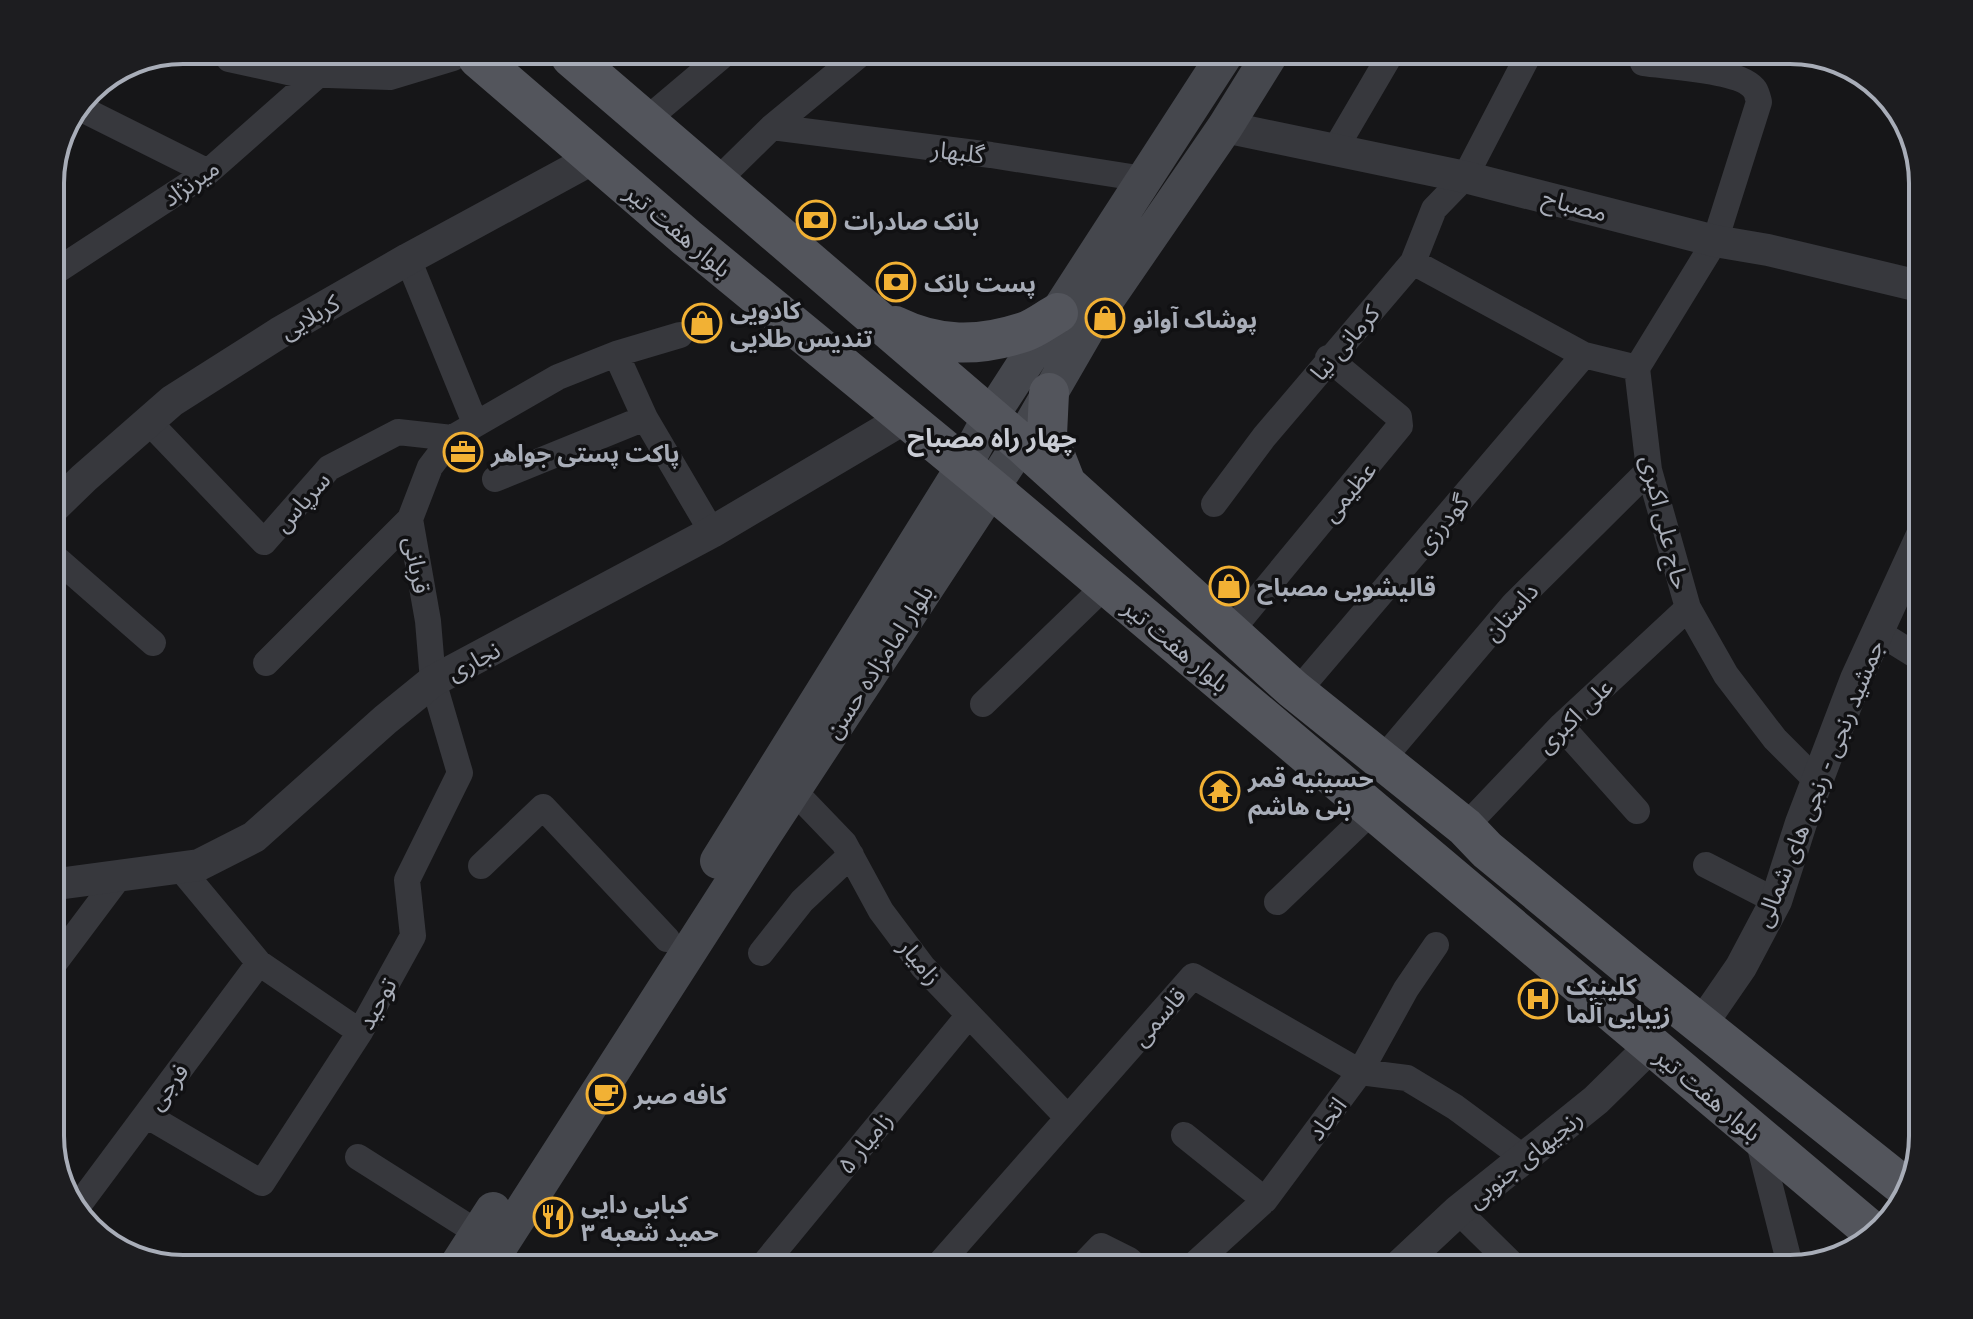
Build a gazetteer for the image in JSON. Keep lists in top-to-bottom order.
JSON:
{
  "streets": {
    "main road": ["بلوار هفت تیر", "بلوار امامزاده حسن"],
    "street": [
      "گلبهار",
      "میرنژاد",
      "مصباح",
      "کربلایی",
      "کرمانی نیا",
      "عظیمی",
      "سرپاس",
      "حاج علی اکبری",
      "گودرزی",
      "قربانی",
      "داستان",
      "نجاری",
      "علی اکبری",
      "جمشید رنجی - رنجی های شمالی",
      "زامیار",
      "توحید",
      "قاسمی",
      "فرجی",
      "اتحاد",
      "زامیار ۵",
      "رنجیهای جنوبی"
    ]
  },
  "crossings": [
    ["گلبهار", "بلوار امامزاده حسن"],
    ["مصباح", "کرمانی نیا"],
    ["مصباح", "بلوار امامزاده حسن"],
    ["بلوار هفت تیر", "کربلایی"],
    ["بلوار هفت تیر", "عظیمی"],
    ["بلوار هفت تیر", "گودرزی"],
    ["بلوار هفت تیر", "داستان"],
    ["بلوار هفت تیر", "نجاری"],
    ["بلوار هفت تیر", "بلوار امامزاده حسن"],
    ["بلوار هفت تیر", "علی اکبری"],
    ["بلوار هفت تیر", "جمشید رنجی - رنجی های شمالی"],
    ["بلوار هفت تیر", "رنجیهای جنوبی"],
    ["کربلایی", "سرپاس"],
    ["کرمانی نیا", "عظیمی"],
    ["سرپاس", "قربانی"],
    ["حاج علی اکبری", "داستان"],
    ["حاج علی اکبری", "علی اکبری"],
    ["حاج علی اکبری", "جمشید رنجی - رنجی های شمالی"],
    ["قربانی", "نجاری"],
    ["قربانی", "توحید"],
    ["نجاری", "توحید"],
    ["بلوار امامزاده حسن", "زامیار"],
    ["زامیار", "قاسمی"],
    ["زامیار", "زامیار ۵"],
    ["توحید", "فرجی"],
    ["قاسمی", "اتحاد"],
    ["قاسمی", "رنجیهای جنوبی"]
  ],
  "districts": ["چهار راه مصباح"],
  "places": {
    "bank": ["بانک صادرات", "پست بانک"],
    "shop": ["پوشاک آوانو", "کادویی تندیس طلایی", "قالیشویی مصباح"],
    "office": ["پاکت پستی جواهر"],
    "temple": ["حسینیه قمر بنی هاشم"],
    "hospital": ["کلینیک زیبایی آلما"],
    "cafe": ["کافه صبر"],
    "restaurant": ["کبابی دایی حمید شعبه ۳"]
  }
}
